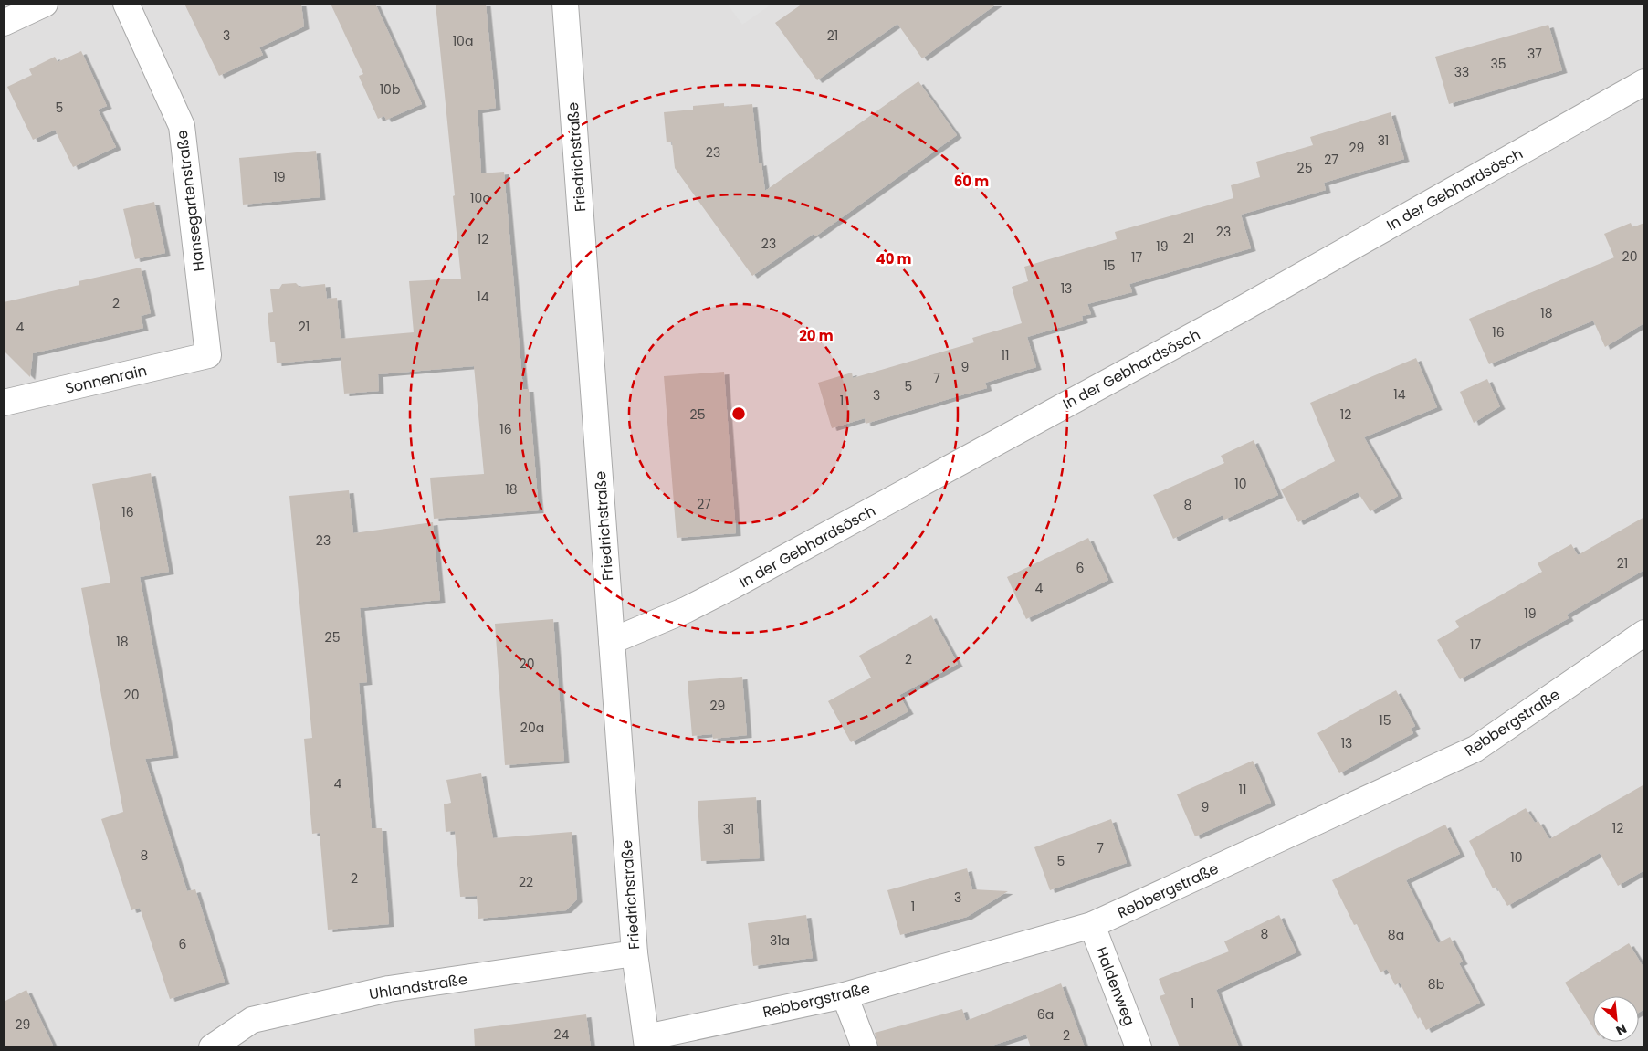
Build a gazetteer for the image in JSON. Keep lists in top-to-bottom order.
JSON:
{
  "streets": {
    "street": [
      "Friedrichstraße",
      "In der Gebhardsösch",
      "Hansegartenstraße",
      "Sonnenrain",
      "Rebbergstraße",
      "Uhlandstraße",
      "Haldenweg"
    ]
  },
  "crossings": [
    ["Friedrichstraße", "In der Gebhardsösch"],
    ["Friedrichstraße", "Rebbergstraße"],
    ["Friedrichstraße", "Uhlandstraße"],
    ["Hansegartenstraße", "Sonnenrain"],
    ["Rebbergstraße", "Haldenweg"]
  ],
  "house_numbers": [
    "3",
    "21",
    "10a",
    "37",
    "35",
    "33",
    "10b",
    "5",
    "31",
    "29",
    "23",
    "27",
    "25",
    "19",
    "10c",
    "23",
    "21",
    "12",
    "23",
    "19",
    "20",
    "17",
    "15",
    "13",
    "14",
    "2",
    "18",
    "4",
    "21",
    "16",
    "11",
    "9",
    "7",
    "5",
    "14",
    "3",
    "1",
    "25",
    "12",
    "16",
    "10",
    "18",
    "27",
    "8",
    "16",
    "23",
    "21",
    "6",
    "4",
    "19",
    "25",
    "18",
    "17",
    "2",
    "20",
    "20",
    "29",
    "15",
    "20a",
    "13",
    "4",
    "11",
    "9",
    "12",
    "31",
    "7",
    "8",
    "10",
    "5",
    "2",
    "22",
    "3",
    "1",
    "8",
    "8a",
    "31a",
    "6",
    "8b",
    "1",
    "6a",
    "29",
    "24",
    "2"
  ],
  "north": "bottom right",
  "rings": ["60 m", "40 m", "20 m"]
}
